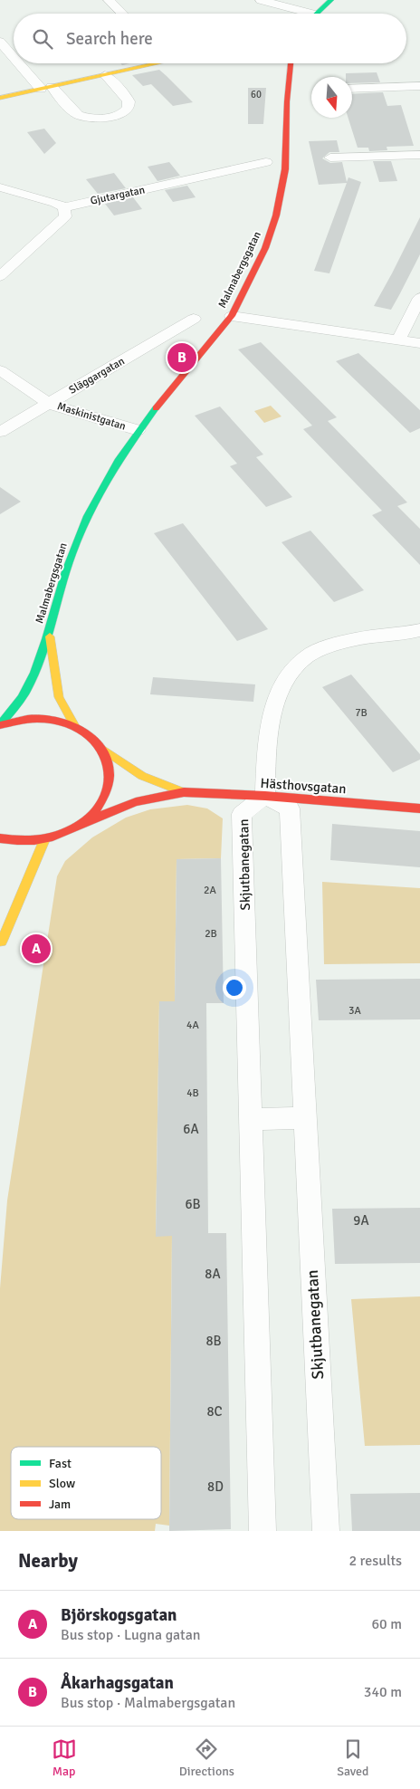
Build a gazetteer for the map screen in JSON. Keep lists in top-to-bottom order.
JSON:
{
  "streets": {
    "main road": ["Malmabergsgatan", "Hästhovsgatan"],
    "street": [
      "Gjutargatan",
      "Släggargatan",
      "Maskinistgatan",
      "Skjutbanegatan"
    ]
  },
  "crossings": [
    ["Malmabergsgatan", "Maskinistgatan"],
    ["Malmabergsgatan", "Hästhovsgatan"],
    ["Släggargatan", "Maskinistgatan"],
    ["Hästhovsgatan", "Skjutbanegatan"]
  ],
  "house_numbers": [
    "60",
    "7B",
    "2A",
    "2B",
    "3A",
    "4A",
    "4B",
    "6A",
    "6B",
    "9A",
    "8A",
    "8B",
    "8C",
    "8D"
  ],
  "legend": ["Fast", "Slow", "Jam"],
  "north": "bottom",
  "page": {
    "search": "Search here",
    "pins": ["B", "A"],
    "heading": ["Nearby", "2 results"],
    "list": [
      {
        "mark": "A",
        "name": "Björskogsgatan",
        "note": "Bus stop · Lugna gatan",
        "value": "60 m"
      },
      {
        "mark": "B",
        "name": "Åkarhagsgatan",
        "note": "Bus stop · Malmabergsgatan",
        "value": "340 m"
      }
    ],
    "nav": ["Map", "Directions", "Saved"]
  }
}
